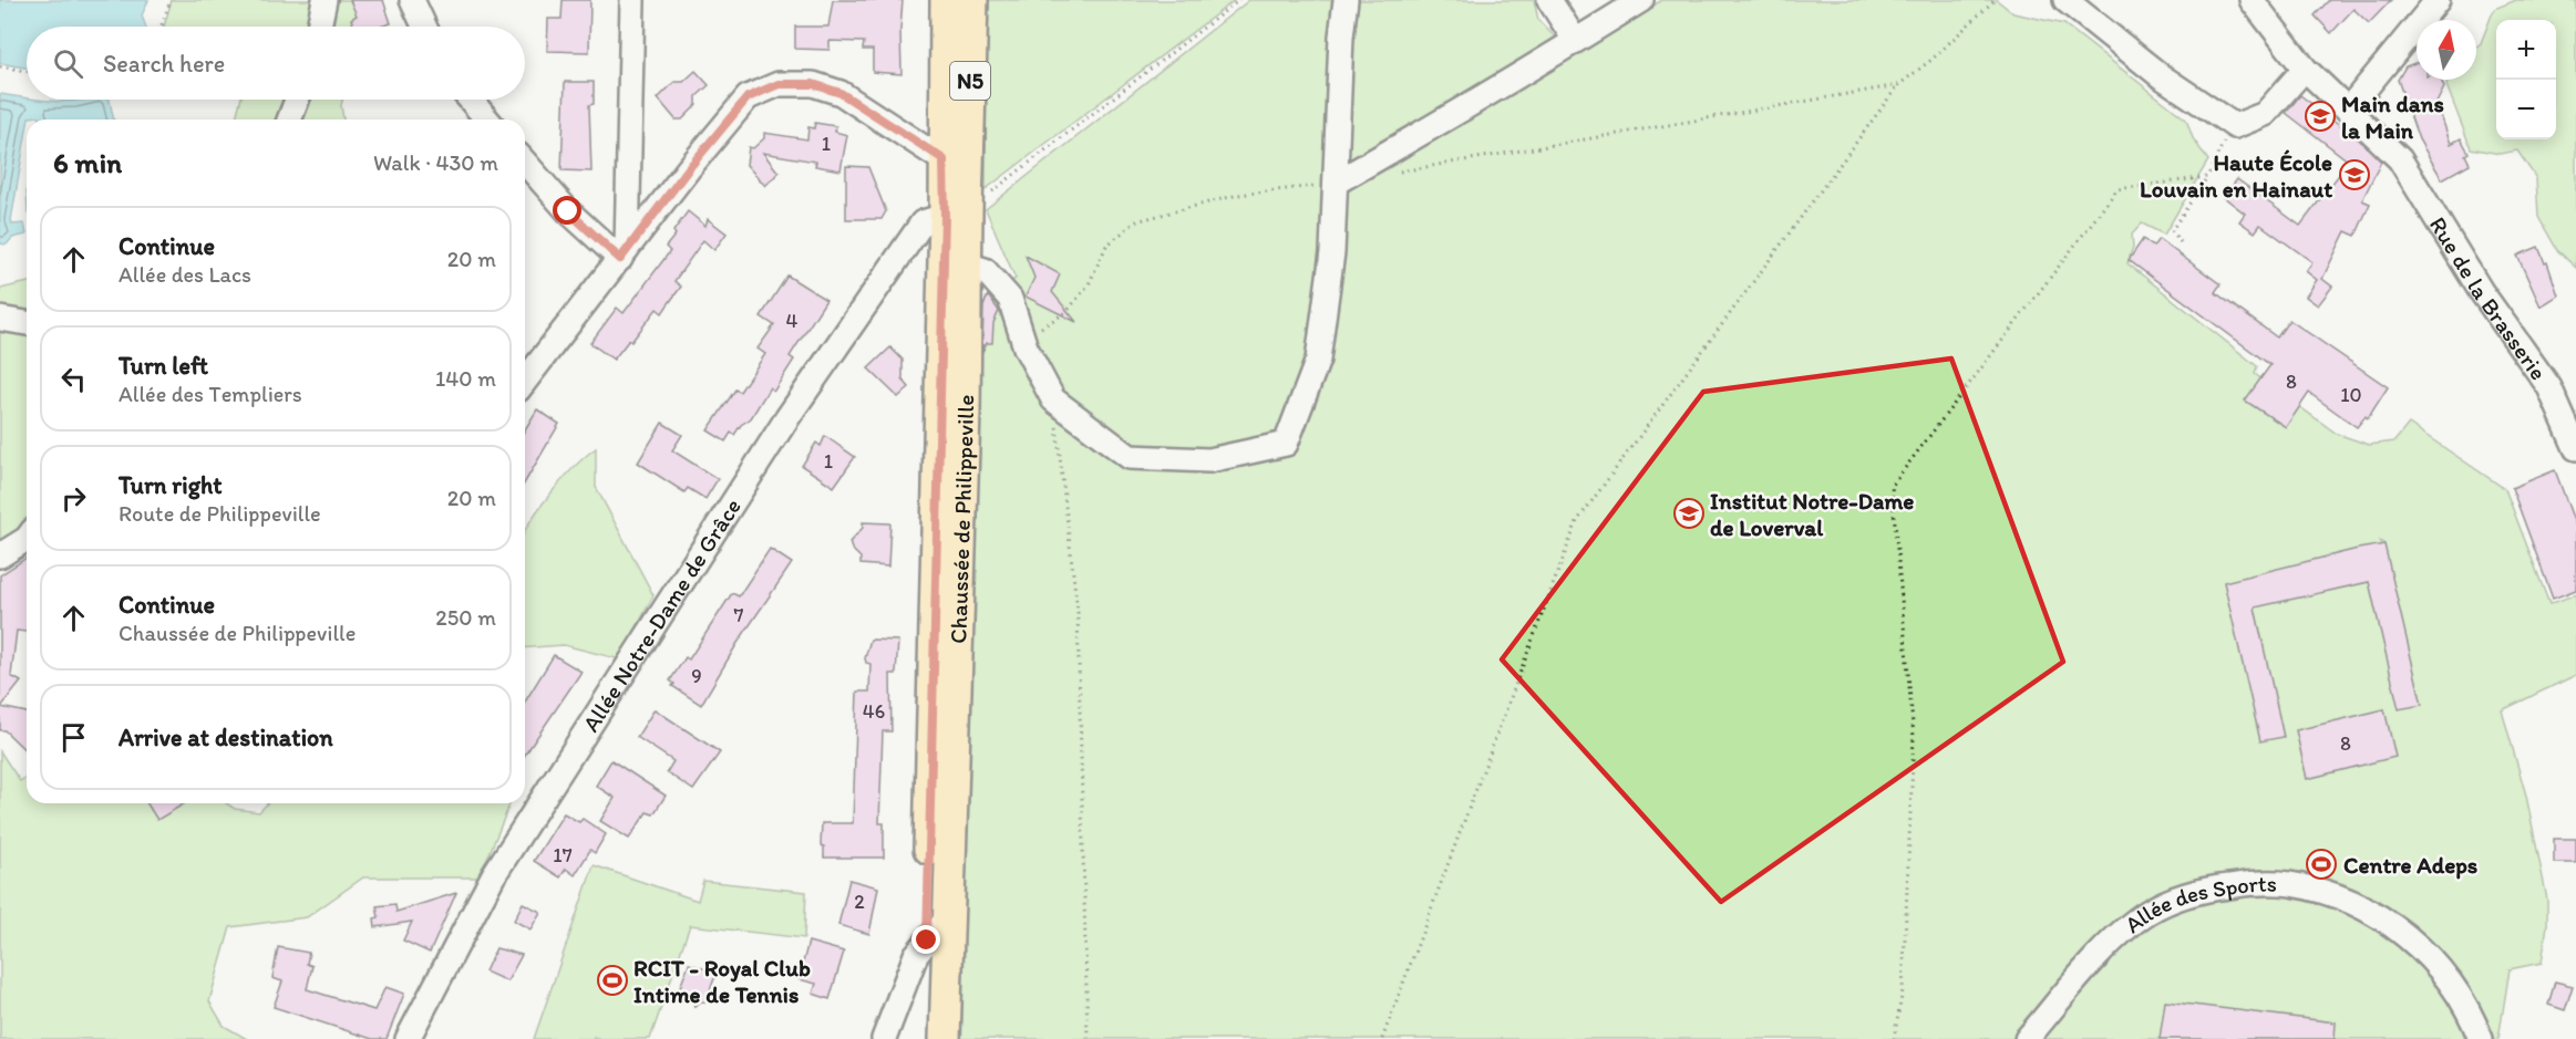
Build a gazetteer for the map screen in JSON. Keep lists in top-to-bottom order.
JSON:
{
  "streets": {
    "main road": ["N5", "Chaussée de Philippeville"],
    "street": ["Rue de la Brasserie", "Allée Notre-Dame de Grâce", "Allée des Sports"]
  },
  "crossings": [
    ["Chaussée de Philippeville", "Allée Notre-Dame de Grâce"]
  ],
  "places": {
    "school or university": ["Main dans la Main", "Haute École Louvain en Hainaut", "Institut Notre-Dame de Loverval"],
    "sports": ["Centre Adeps", "RCIT - Royal Club Intime de Tennis"]
  },
  "house_numbers": [
    "1",
    "4",
    "8",
    "10",
    "1",
    "7",
    "9",
    "46",
    "8",
    "17",
    "2"
  ],
  "north": "top",
  "page": {
    "map_buttons": ["+", "−"],
    "search": "Search here",
    "heading": ["6 min", "Walk · 430 m"],
    "list": [
      ["Continue", "Allée des Lacs", "20 m"],
      ["Turn left", "Allée des Templiers", "140 m"],
      ["Turn right", "Route de Philippeville", "20 m"],
      ["Continue", "Chaussée de Philippeville", "250 m"],
      "Arrive at destination"
    ]
  }
}
